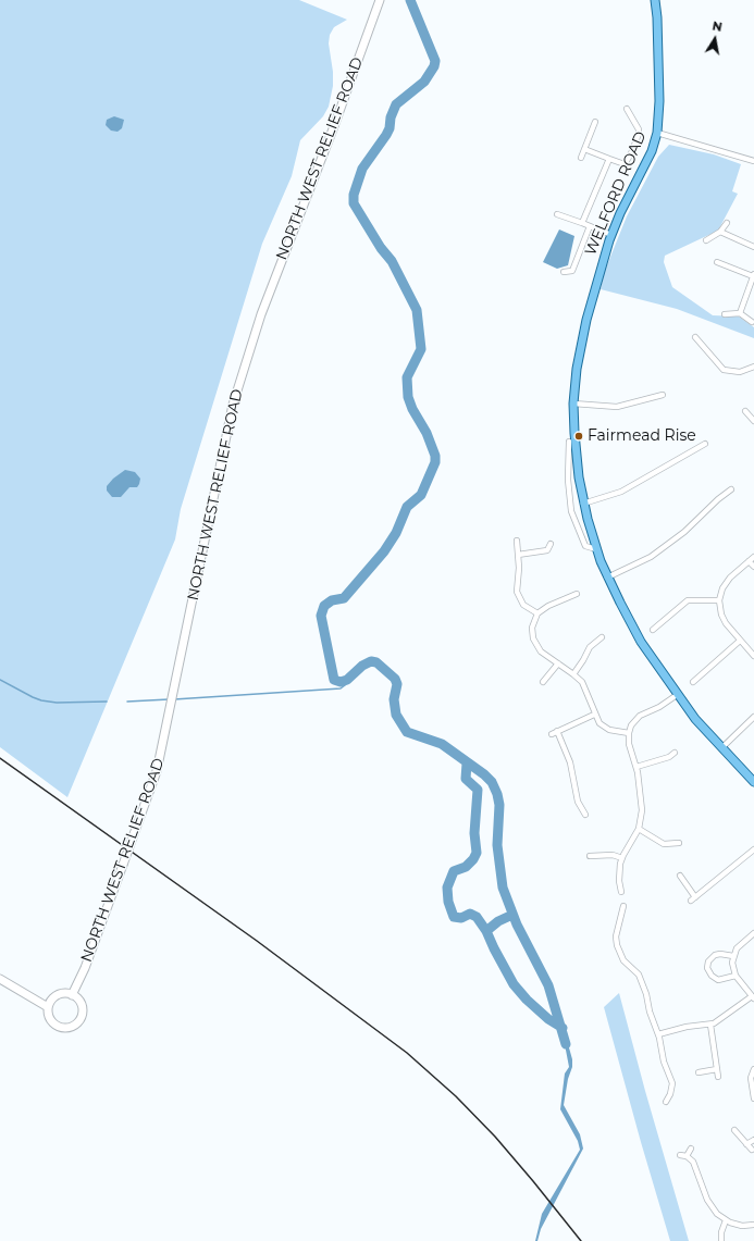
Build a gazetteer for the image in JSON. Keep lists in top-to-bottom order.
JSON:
{
  "streets": {
    "main road": ["WELFORD ROAD"],
    "street": ["NORTH WEST RELIEF ROAD"]
  },
  "places": ["Fairmead Rise"],
  "north": "top"
}
